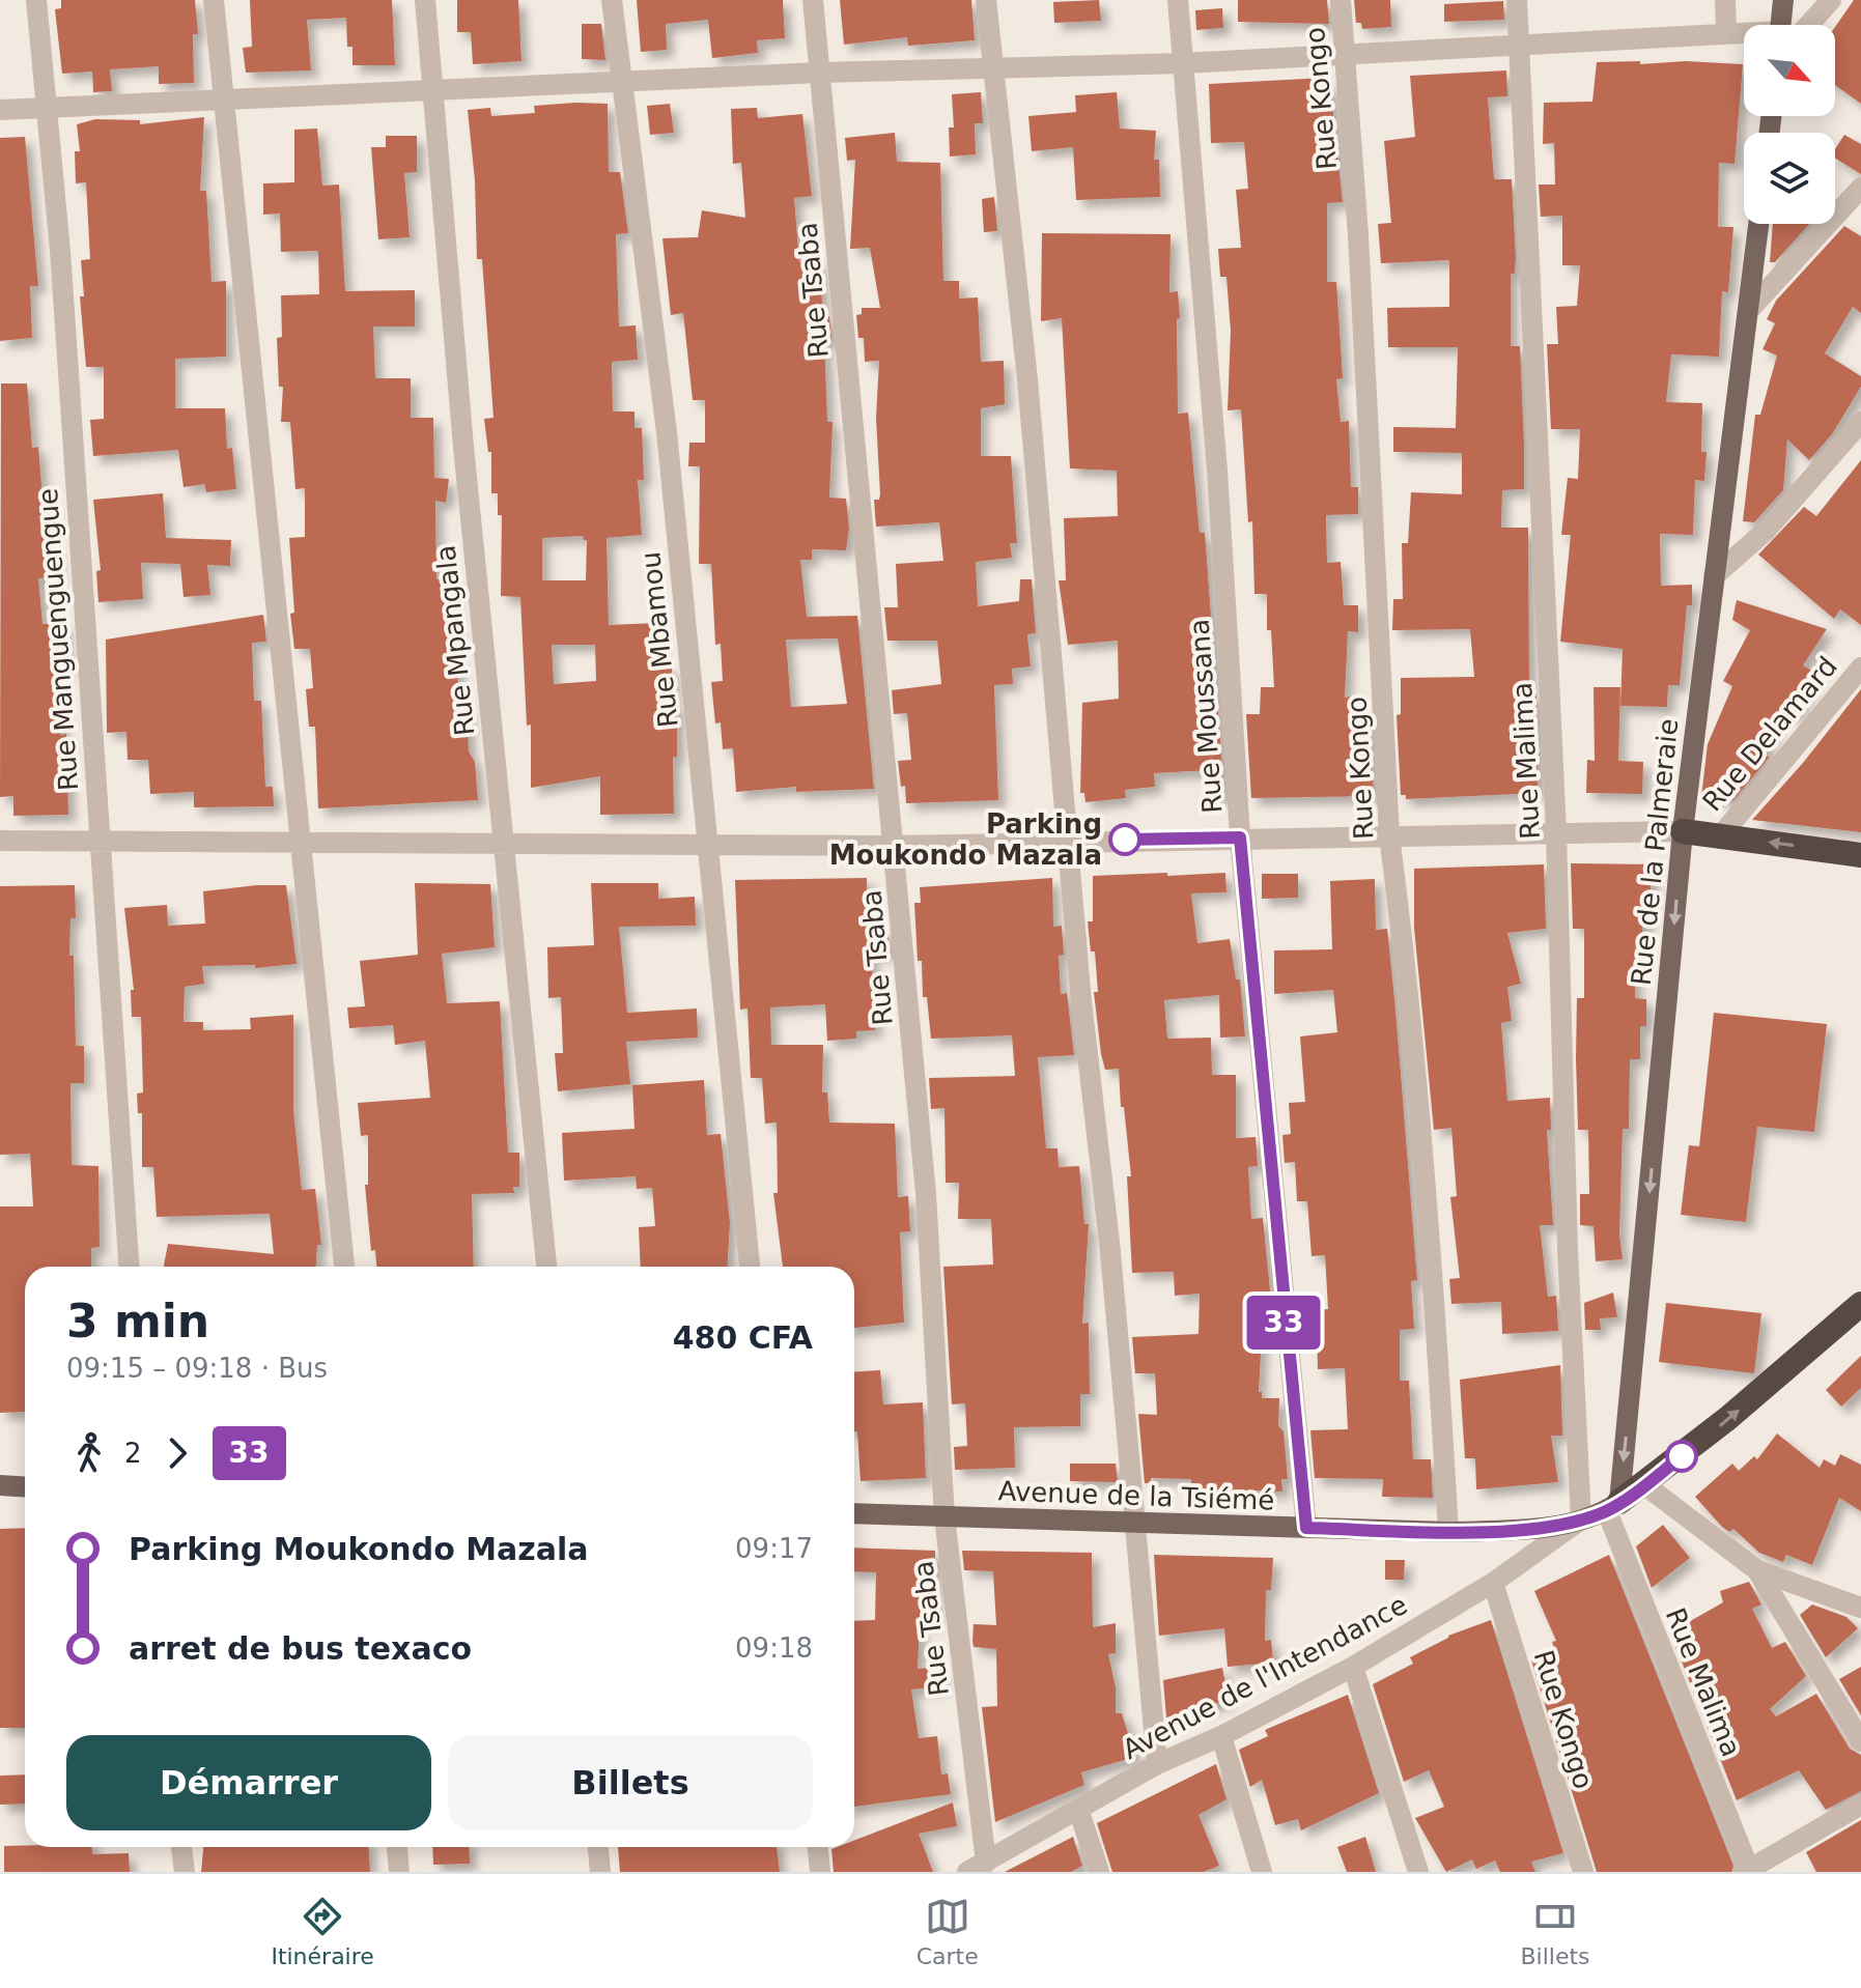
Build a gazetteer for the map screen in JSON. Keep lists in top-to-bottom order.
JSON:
{
  "streets": {
    "main road": ["Rue de la Palmeraie", "Avenue de la Tsiémé"],
    "street": [
      "Rue Kongo",
      "Rue Tsaba",
      "Rue Manguenguengue",
      "Rue Mbamou",
      "Rue Mpangala",
      "Rue Moussana",
      "Rue Delamard",
      "Rue Malima",
      "Avenue de l'Intendance"
    ]
  },
  "crossings": [
    ["Rue Kongo", "Avenue de la Tsiémé"],
    ["Rue Kongo", "Avenue de l'Intendance"],
    ["Rue Tsaba", "Avenue de la Tsiémé"],
    ["Rue Tsaba", "Avenue de l'Intendance"],
    ["Rue Moussana", "Avenue de la Tsiémé"],
    ["Rue Malima", "Rue de la Palmeraie"],
    ["Rue Malima", "Avenue de la Tsiémé"],
    ["Rue Malima", "Avenue de l'Intendance"],
    ["Rue de la Palmeraie", "Avenue de la Tsiémé"],
    ["Avenue de la Tsiémé", "Avenue de l'Intendance"]
  ],
  "one_way": ["Rue de la Palmeraie"],
  "places": ["Parking Moukondo Mazala"],
  "lines": ["bus line 33"],
  "north": "bottom right",
  "page": {
    "on_map": "33",
    "heading": ["3 min", "09:15 – 09:18 · Bus", "480 CFA"],
    "legs": ["2", "33"],
    "list": [
      {
        "name": "Parking Moukondo Mazala",
        "value": "09:17"
      },
      {
        "name": "arret de bus texaco",
        "value": "09:18"
      }
    ],
    "buttons": ["Démarrer", "Billets"],
    "tabs": ["Itinéraire", "Carte", "Billets"]
  }
}
